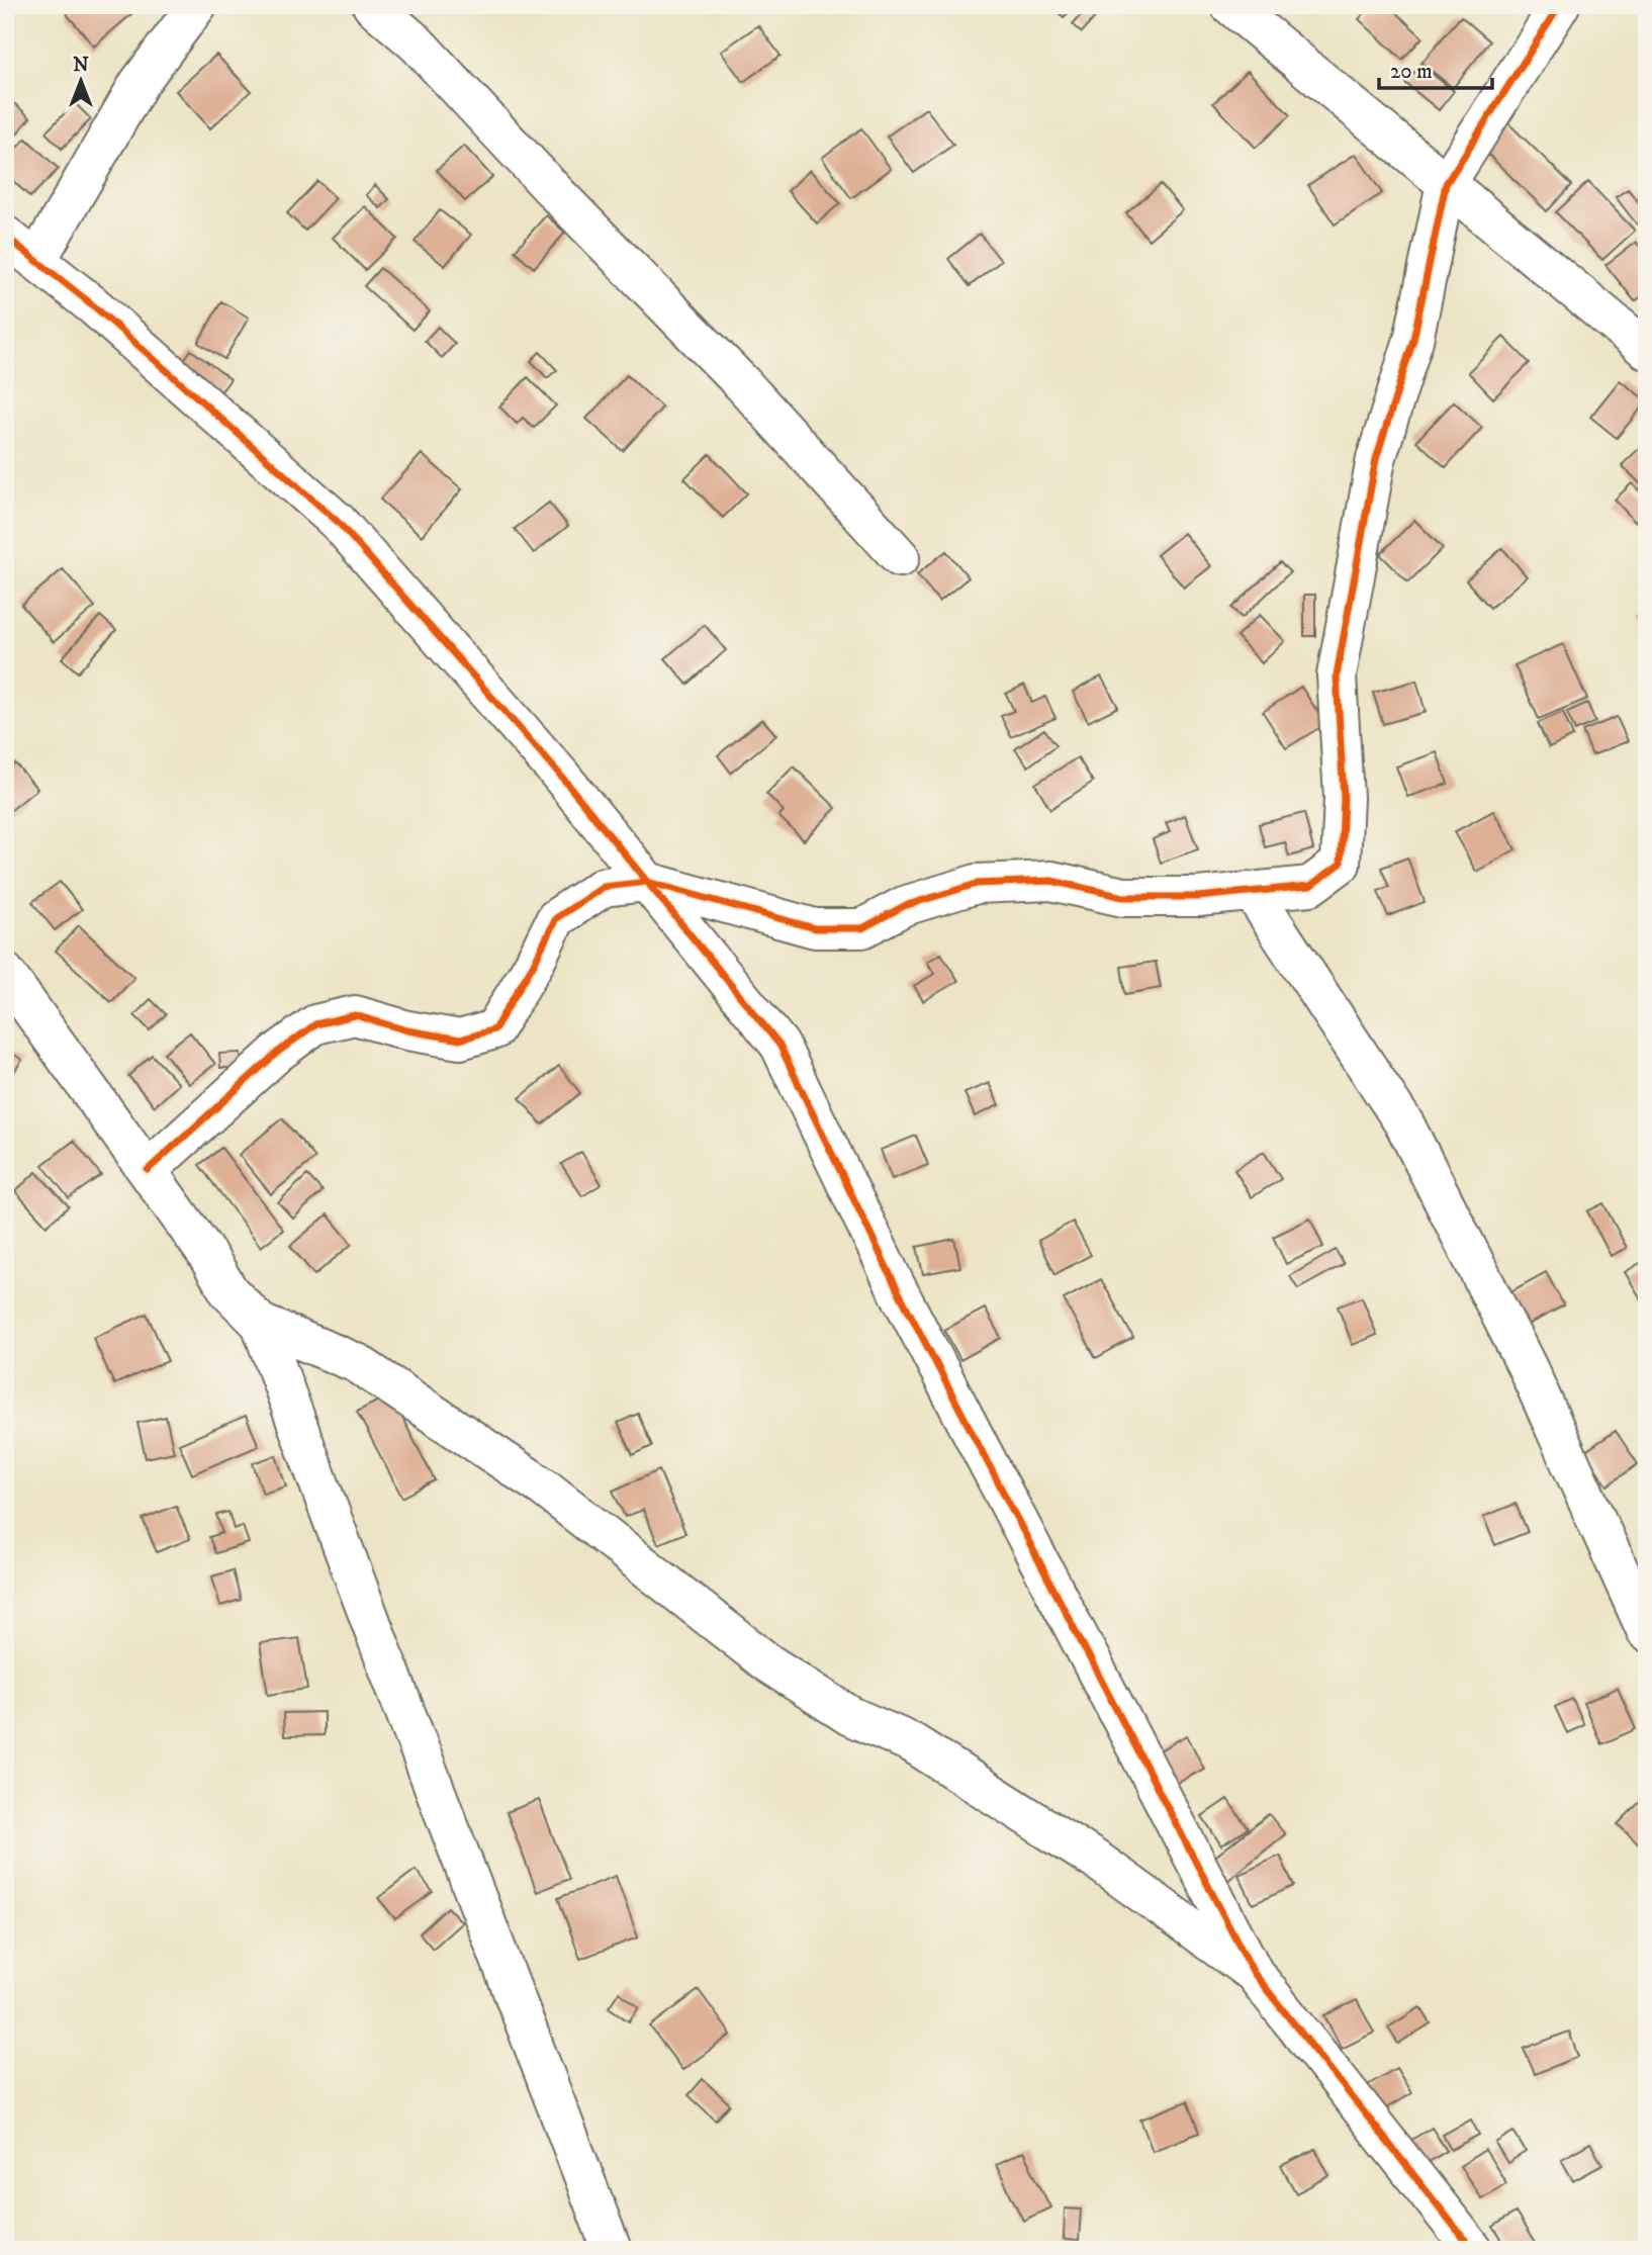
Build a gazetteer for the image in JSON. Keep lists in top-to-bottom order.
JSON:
{
  "scale_bar": "20 m",
  "north": "top"
}
